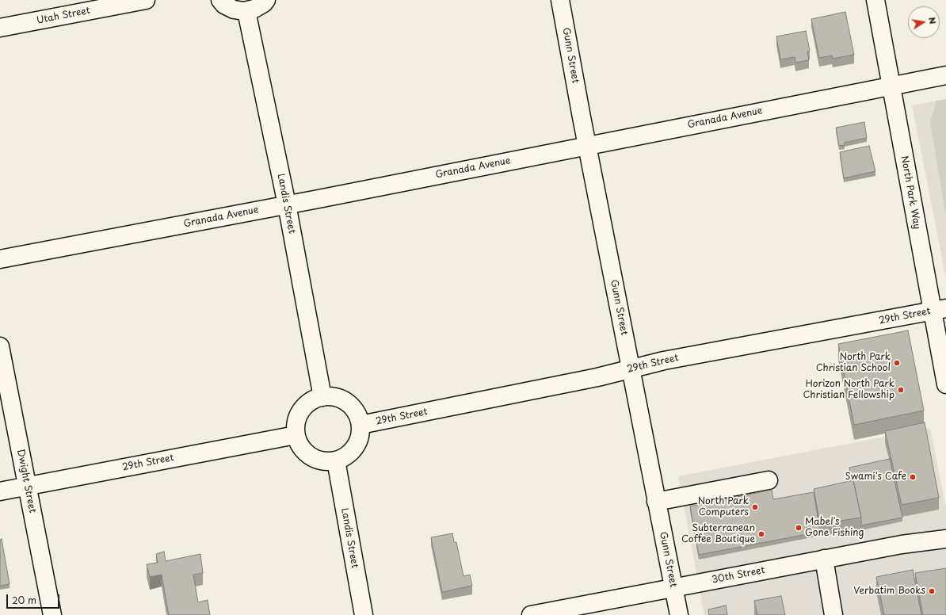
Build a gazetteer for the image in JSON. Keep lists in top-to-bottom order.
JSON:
{
  "streets": {
    "street": [
      "Utah Street",
      "Gunn Street",
      "Granada Avenue",
      "North Park Way",
      "Landis Street",
      "29th Street",
      "Dwight Street",
      "30th Street"
    ]
  },
  "crossings": [
    ["Gunn Street", "Granada Avenue"],
    ["Gunn Street", "29th Street"],
    ["Gunn Street", "30th Street"],
    ["Granada Avenue", "North Park Way"],
    ["Granada Avenue", "Landis Street"],
    ["North Park Way", "29th Street"],
    ["Landis Street", "29th Street"],
    ["29th Street", "Dwight Street"]
  ],
  "places": [
    "North Park Christian School",
    "Horizon North Park Christian Fellowship",
    "Swami's Cafe",
    "North Park Computers",
    "Mabel's Gone Fishing",
    "Subterranean Coffee Boutique",
    "Verbatim Books"
  ],
  "scale_bar": "20 m",
  "north": "right"
}
